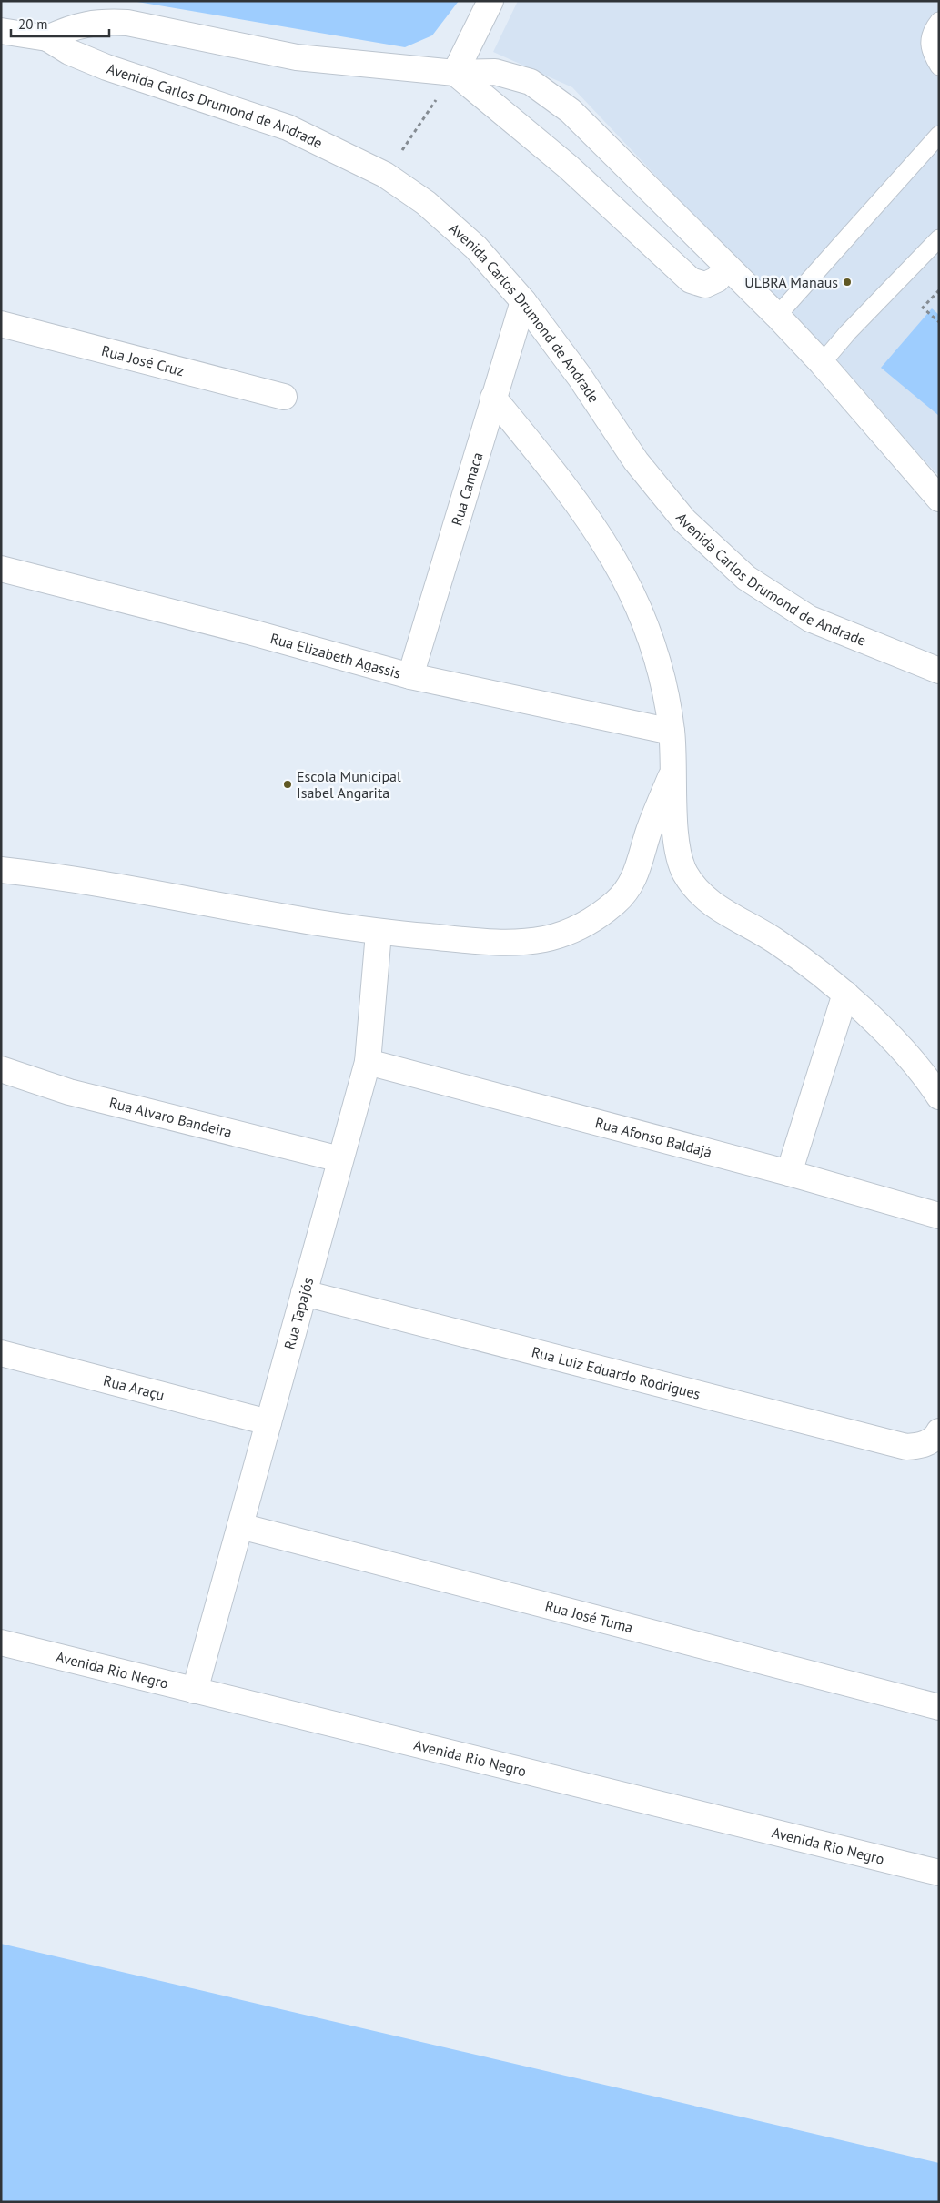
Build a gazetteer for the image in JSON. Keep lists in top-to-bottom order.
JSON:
{
  "streets": {
    "street": [
      "Avenida Carlos Drumond de Andrade",
      "Rua José Cruz",
      "Rua Camaca",
      "Rua Elizabeth Agassis",
      "Rua Alvaro Bandeira",
      "Rua Afonso Baldajá",
      "Rua Tapajós",
      "Rua Luiz Eduardo Rodrigues",
      "Rua Araçu",
      "Rua José Tuma",
      "Avenida Rio Negro"
    ]
  },
  "crossings": [
    ["Avenida Carlos Drumond de Andrade", "Rua Camaca"],
    ["Rua Camaca", "Rua Elizabeth Agassis"],
    ["Rua Alvaro Bandeira", "Rua Tapajós"],
    ["Rua Afonso Baldajá", "Rua Tapajós"],
    ["Rua Tapajós", "Rua Luiz Eduardo Rodrigues"],
    ["Rua Tapajós", "Rua Araçu"],
    ["Rua Tapajós", "Rua José Tuma"],
    ["Rua Tapajós", "Avenida Rio Negro"]
  ],
  "places": ["ULBRA Manaus", "Escola Municipal Isabel Angarita"],
  "scale_bar": "20 m"
}
